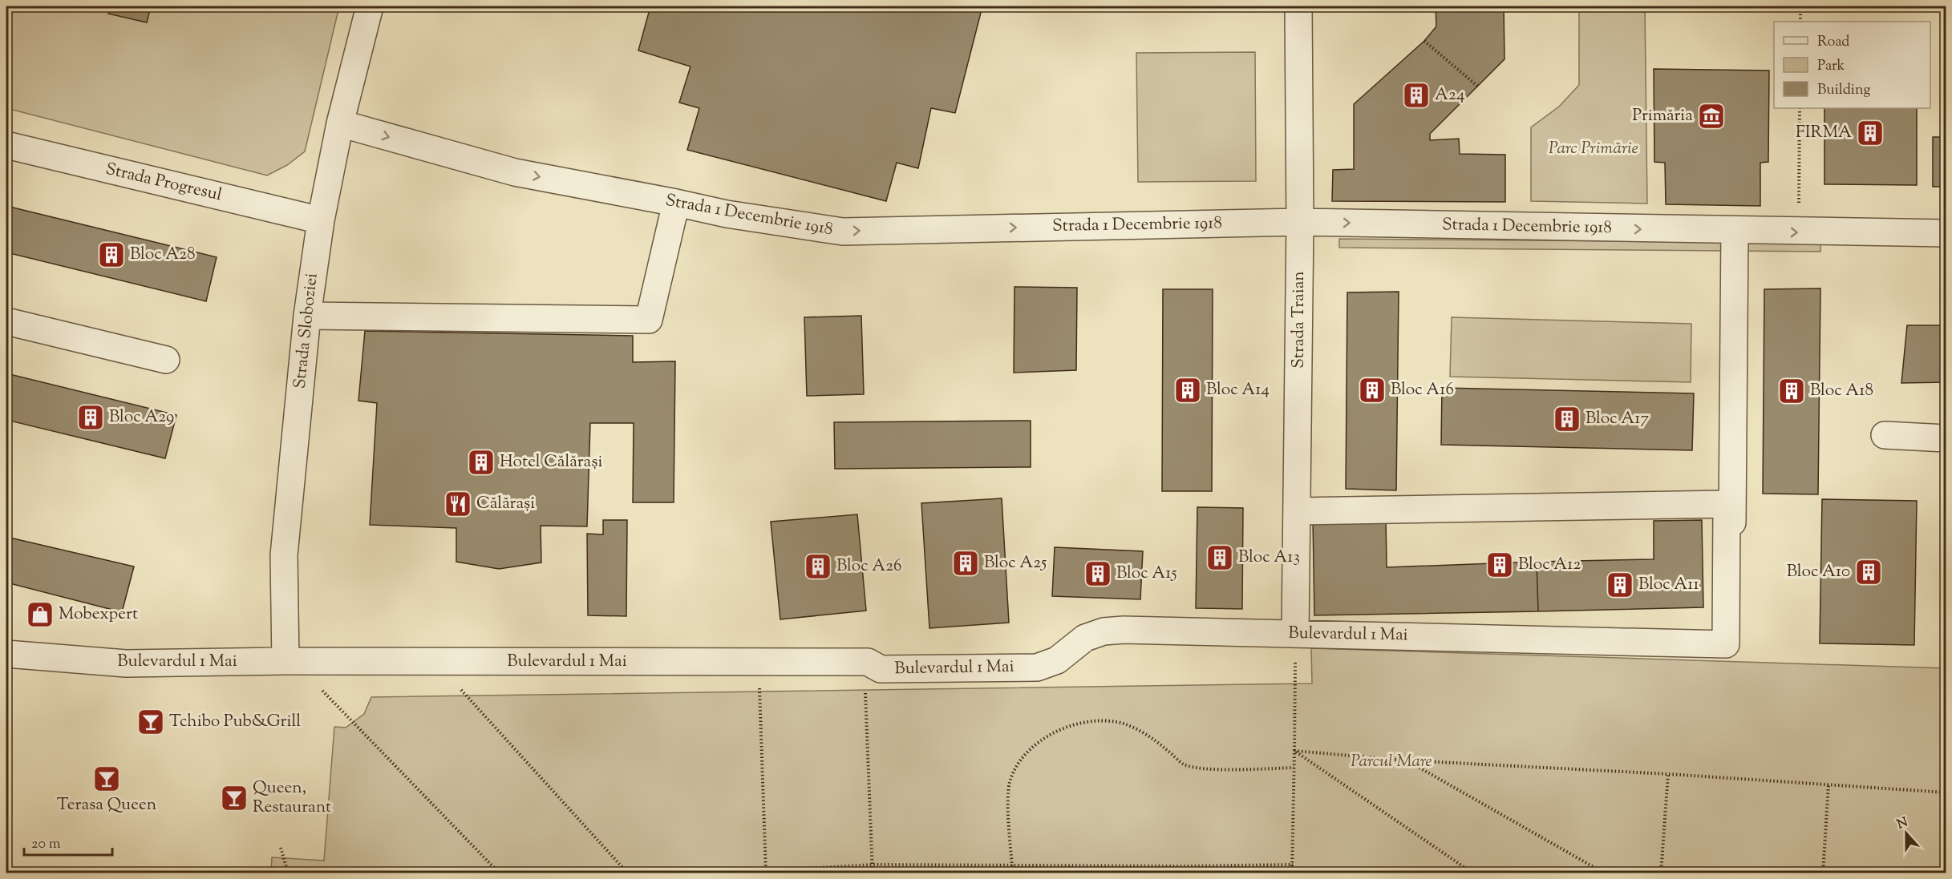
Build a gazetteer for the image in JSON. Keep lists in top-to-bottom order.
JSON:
{
  "streets": {
    "street": [
      "Strada Progresul",
      "Strada 1 Decembrie 1918",
      "Strada Traian",
      "Strada Sloboziei",
      "Bulevardul 1 Mai"
    ]
  },
  "crossings": [
    ["Strada Progresul", "Strada Sloboziei"],
    ["Strada 1 Decembrie 1918", "Strada Traian"],
    ["Strada 1 Decembrie 1918", "Strada Sloboziei"],
    ["Strada Traian", "Bulevardul 1 Mai"],
    ["Strada Sloboziei", "Bulevardul 1 Mai"]
  ],
  "one_way": ["Strada 1 Decembrie 1918"],
  "parks": ["Parc Primărie", "Parcul Mare"],
  "places": {
    "building": [
      "A24",
      "FIRMA",
      "Bloc A28",
      "Bloc A14",
      "Bloc A16",
      "Bloc A18",
      "Bloc A29",
      "Bloc A17",
      "Hotel Călărași",
      "Bloc A13",
      "Bloc A25",
      "Bloc A12",
      "Bloc A26",
      "Bloc A10",
      "Bloc A15",
      "Bloc A11"
    ],
    "museum": ["Primăria"],
    "restaurant": ["Călărași"],
    "shop": ["Mobexpert"],
    "bar": ["Tchibo Pub&Grill", "Terasa Queen", "Queen, Restaurant"]
  },
  "legend": ["Road", "Park", "Building"],
  "scale_bar": "20 m",
  "north": "top"
}
